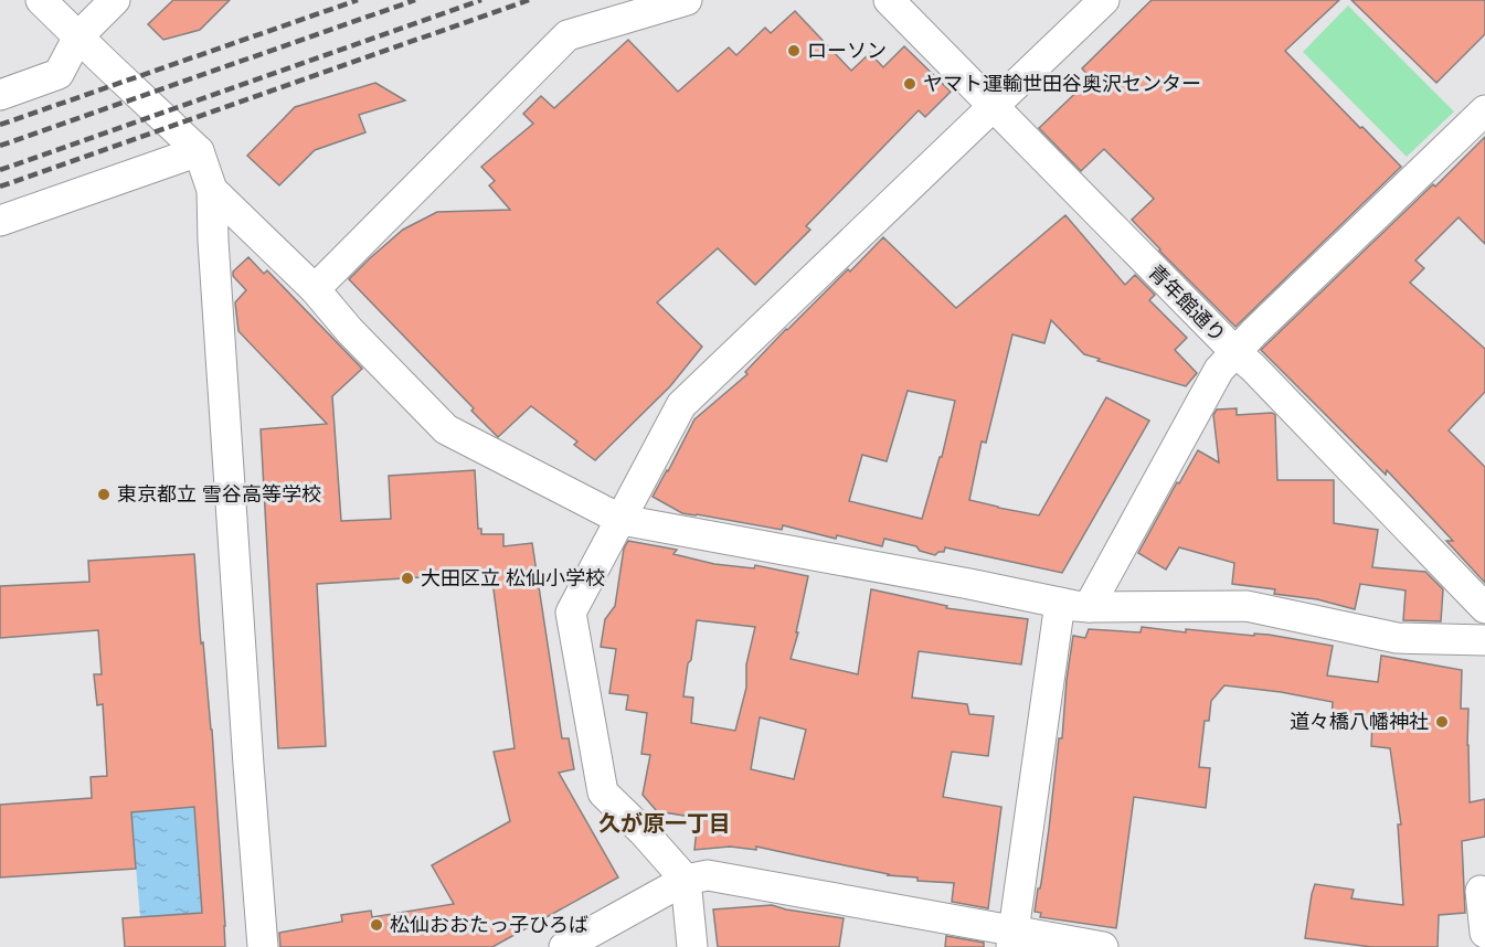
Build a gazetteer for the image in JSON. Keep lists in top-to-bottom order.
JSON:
{
  "streets": {
    "street": ["青年館通り"]
  },
  "districts": ["久が原一丁目"],
  "places": [
    "ローソン",
    "ヤマト運輸世田谷奥沢センター",
    "東京都立 雪谷高等学校",
    "大田区立 松仙小学校",
    "道々橋八幡神社",
    "松仙おおたっ子ひろば"
  ]
}
